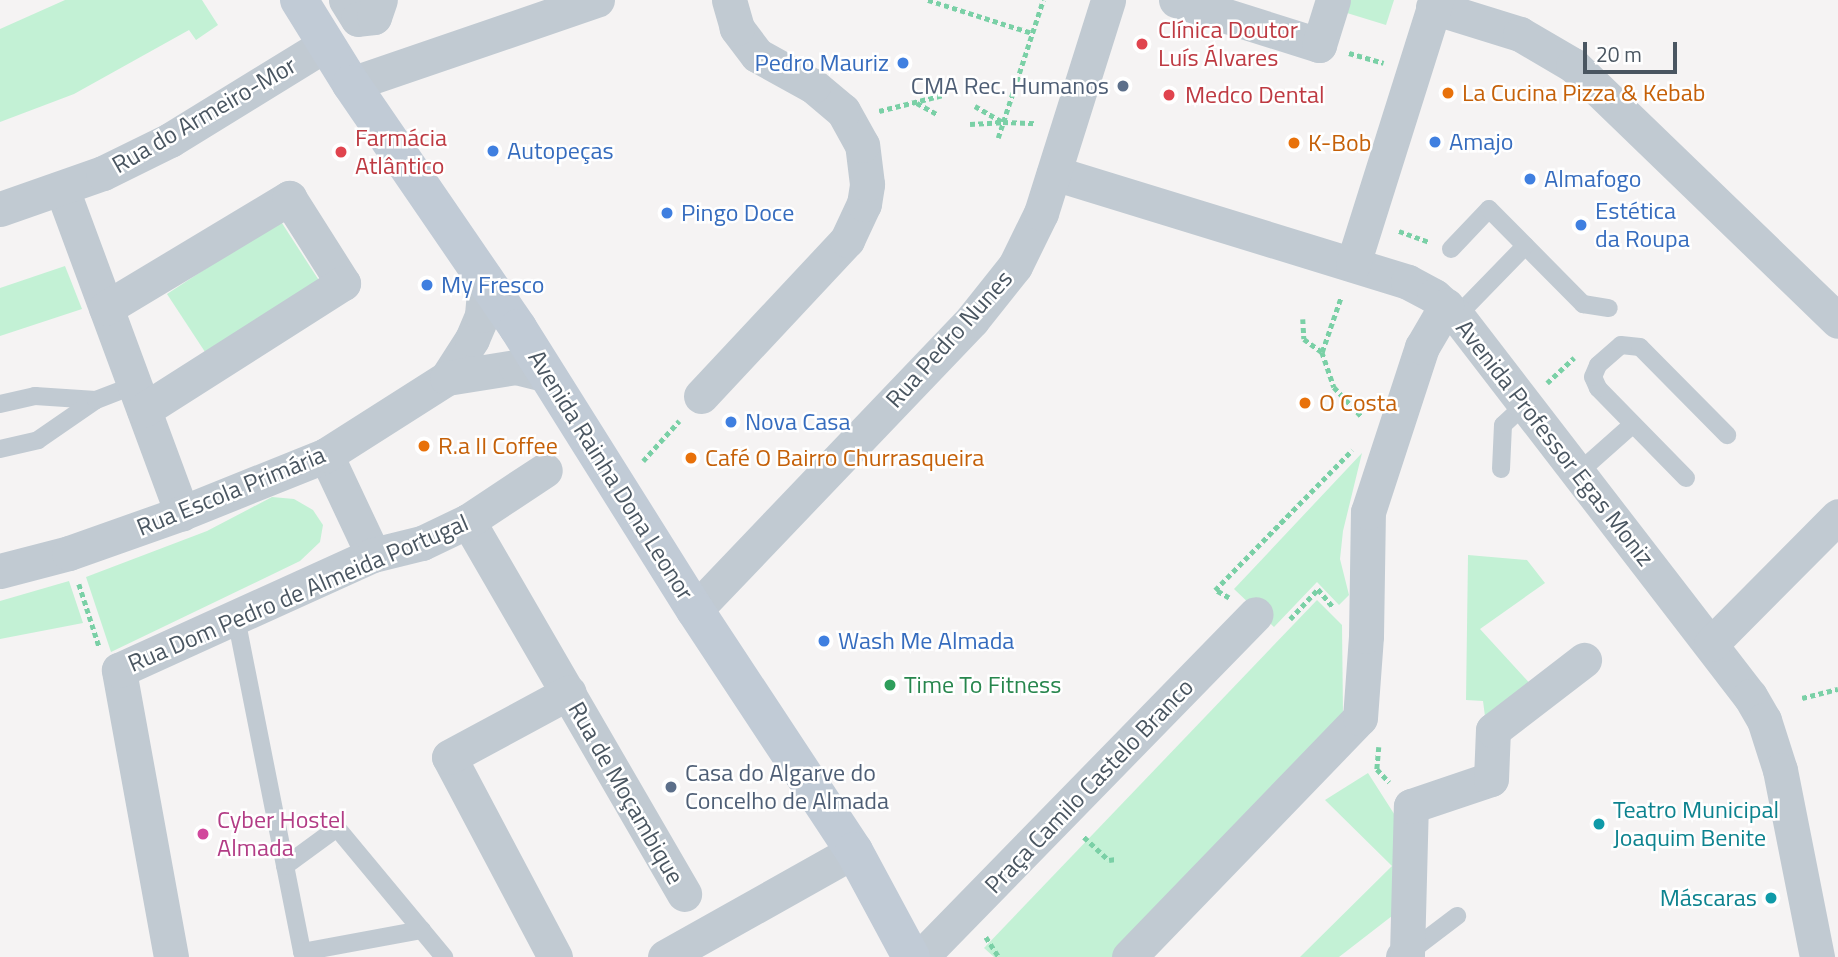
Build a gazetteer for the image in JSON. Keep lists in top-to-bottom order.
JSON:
{
  "streets": {
    "main road": ["Avenida Rainha Dona Leonor"],
    "street": [
      "Rua do Armeiro-Mor",
      "Rua Pedro Nunes",
      "Avenida Professor Egas Moniz",
      "Rua Escola Primária",
      "Rua Dom Pedro de Almeida Portugal",
      "Praça Camilo Castelo Branco",
      "Rua de Moçambique"
    ]
  },
  "crossings": [
    ["Rua do Armeiro-Mor", "Avenida Rainha Dona Leonor"],
    ["Rua Pedro Nunes", "Avenida Professor Egas Moniz"],
    ["Rua Pedro Nunes", "Avenida Rainha Dona Leonor"],
    ["Avenida Rainha Dona Leonor", "Rua Escola Primária"],
    ["Rua Dom Pedro de Almeida Portugal", "Rua de Moçambique"]
  ],
  "places": [
    "Clínica Doutor Luís Álvares",
    "Pedro Mauriz",
    "CMA Rec. Humanos",
    "La Cucina Pizza & Kebab",
    "Medco Dental",
    "Amajo",
    "K-Bob",
    "Autopeças",
    "Farmácia Atlântico",
    "Almafogo",
    "Pingo Doce",
    "Estética da Roupa",
    "My Fresco",
    "O Costa",
    "Nova Casa",
    "R.a II Coffee",
    "Café O Bairro Churrasqueira",
    "Wash Me Almada",
    "Time To Fitness",
    "Casa do Algarve do Concelho de Almada",
    "Teatro Municipal Joaquim Benite",
    "Cyber Hostel Almada",
    "Máscaras"
  ],
  "scale_bar": "20 m"
}
